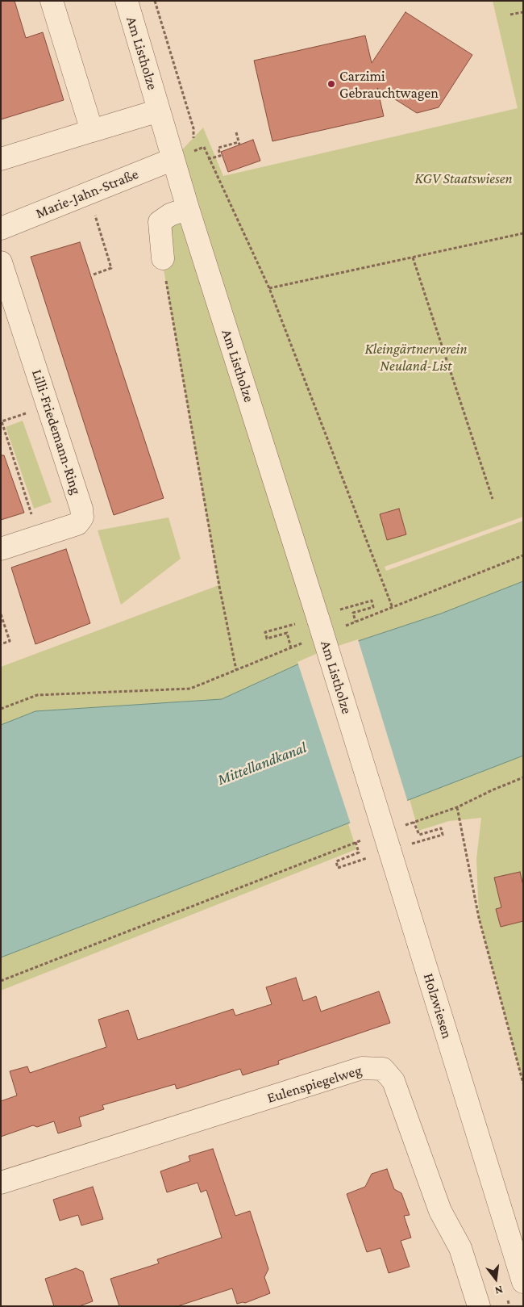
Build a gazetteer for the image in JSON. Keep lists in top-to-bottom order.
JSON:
{
  "streets": {
    "street": [
      "Am Listholze",
      "Marie-Jahn-Straße",
      "Lilli-Friedemann-Ring",
      "Holzwiesen",
      "Eulenspiegelweg"
    ]
  },
  "crossings": [
    ["Am Listholze", "Marie-Jahn-Straße"],
    ["Am Listholze", "Holzwiesen"]
  ],
  "water": ["Mittellandkanal"],
  "parks": ["KGV Staatswiesen", "Kleingärtnerverein Neuland-List"],
  "places": ["Carzimi Gebrauchtwagen"],
  "north": "bottom"
}
